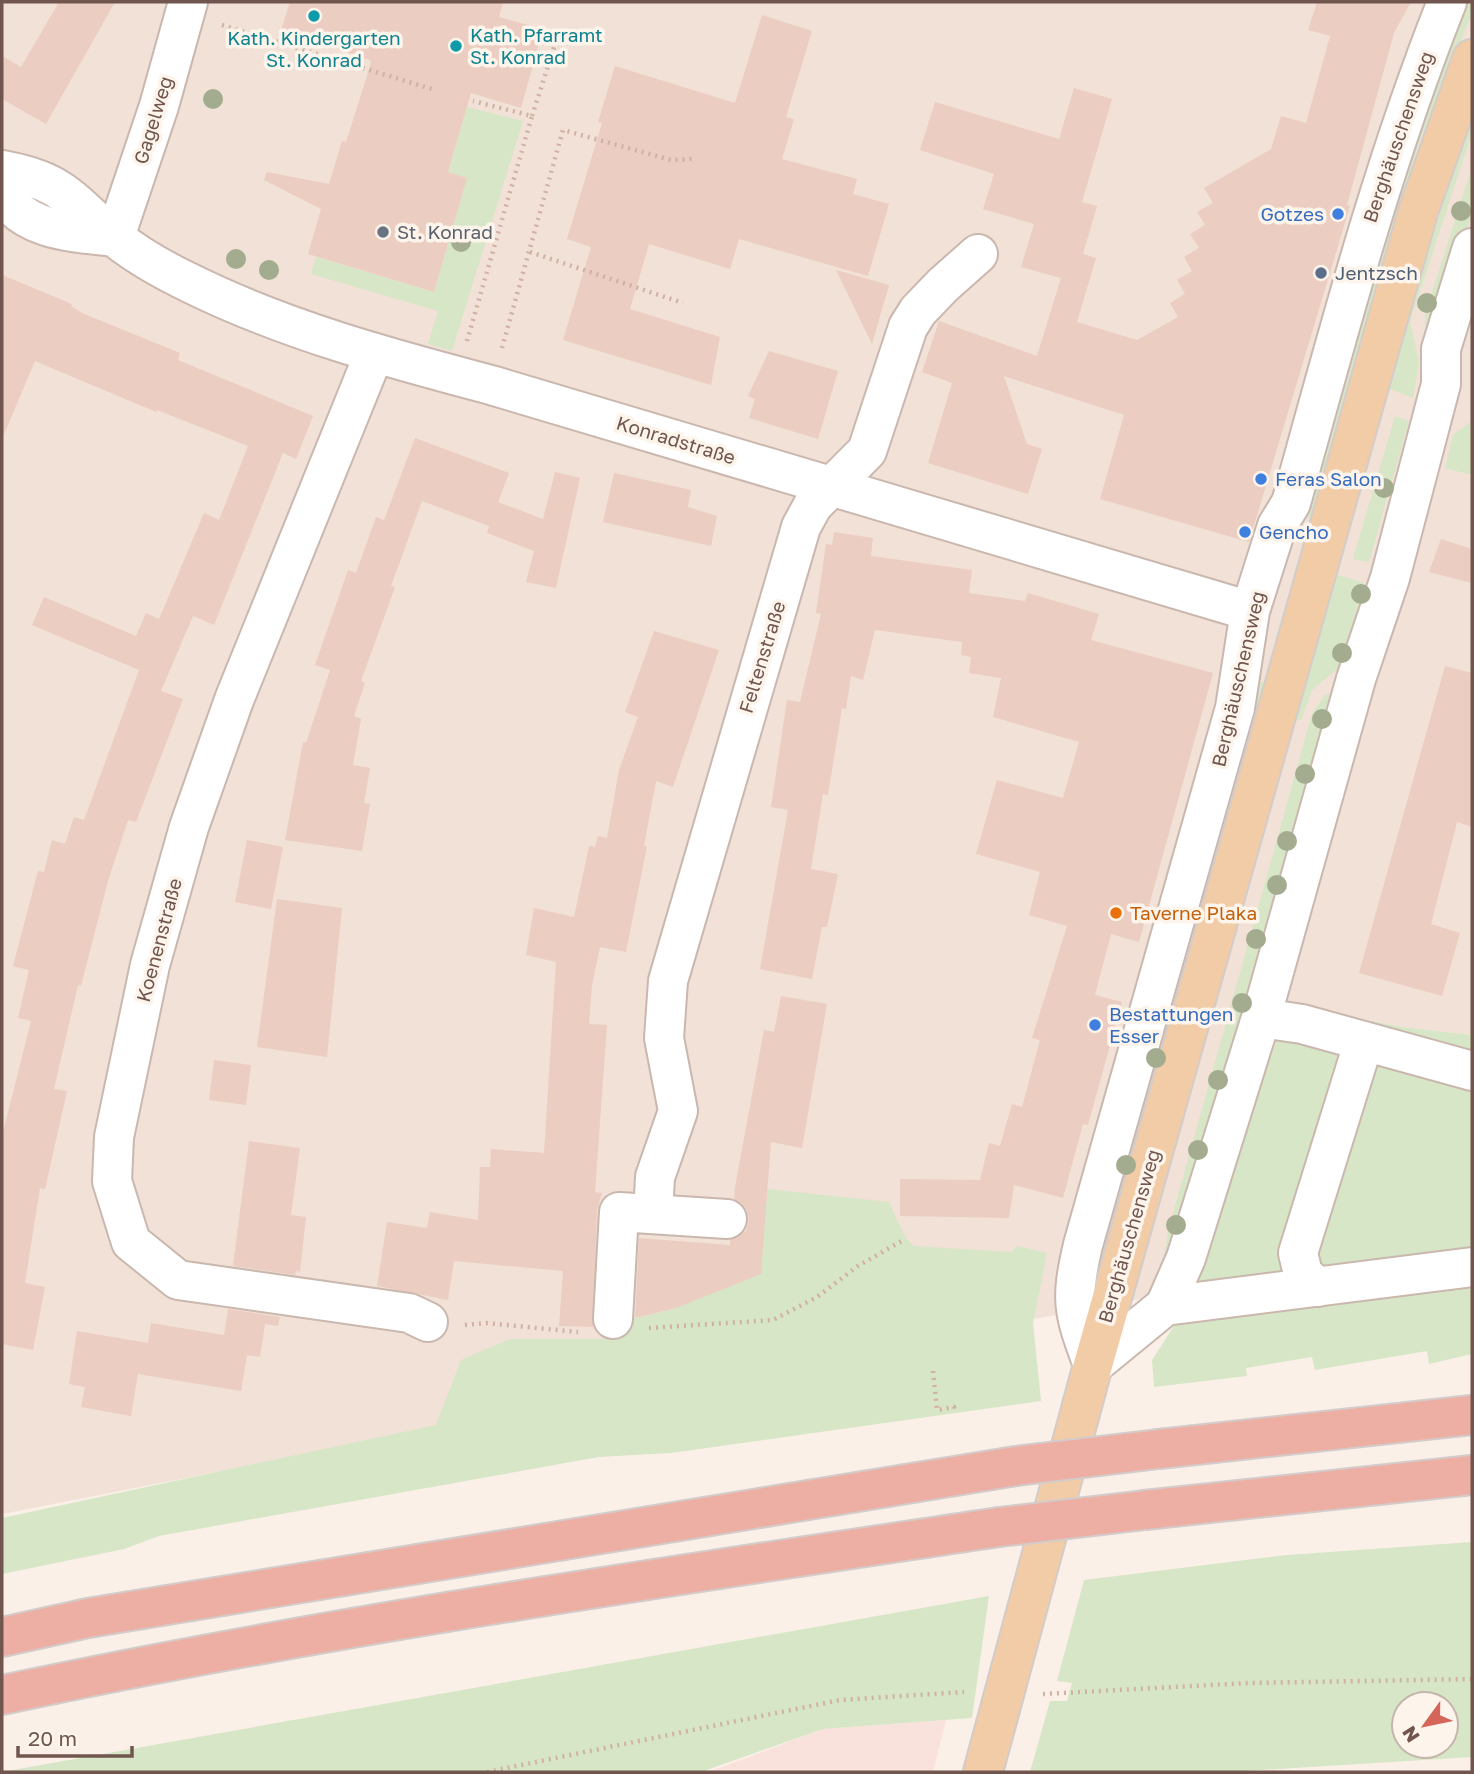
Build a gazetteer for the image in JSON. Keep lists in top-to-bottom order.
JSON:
{
  "streets": {
    "main road": ["Berghäuschensweg"],
    "street": [
      "Gagelweg",
      "Konradstraße",
      "Feltenstraße",
      "Koenenstraße"
    ]
  },
  "crossings": [
    ["Gagelweg", "Konradstraße"],
    ["Berghäuschensweg", "Konradstraße"],
    ["Konradstraße", "Feltenstraße"],
    ["Konradstraße", "Koenenstraße"]
  ],
  "places": [
    "Kath. Kindergarten St. Konrad",
    "Kath. Pfarramt St. Konrad",
    "Gotzes",
    "St. Konrad",
    "Jentzsch",
    "Feras Salon",
    "Gencho",
    "Taverne Plaka",
    "Bestattungen Esser"
  ],
  "scale_bar": "20 m",
  "north": "bottom left"
}
